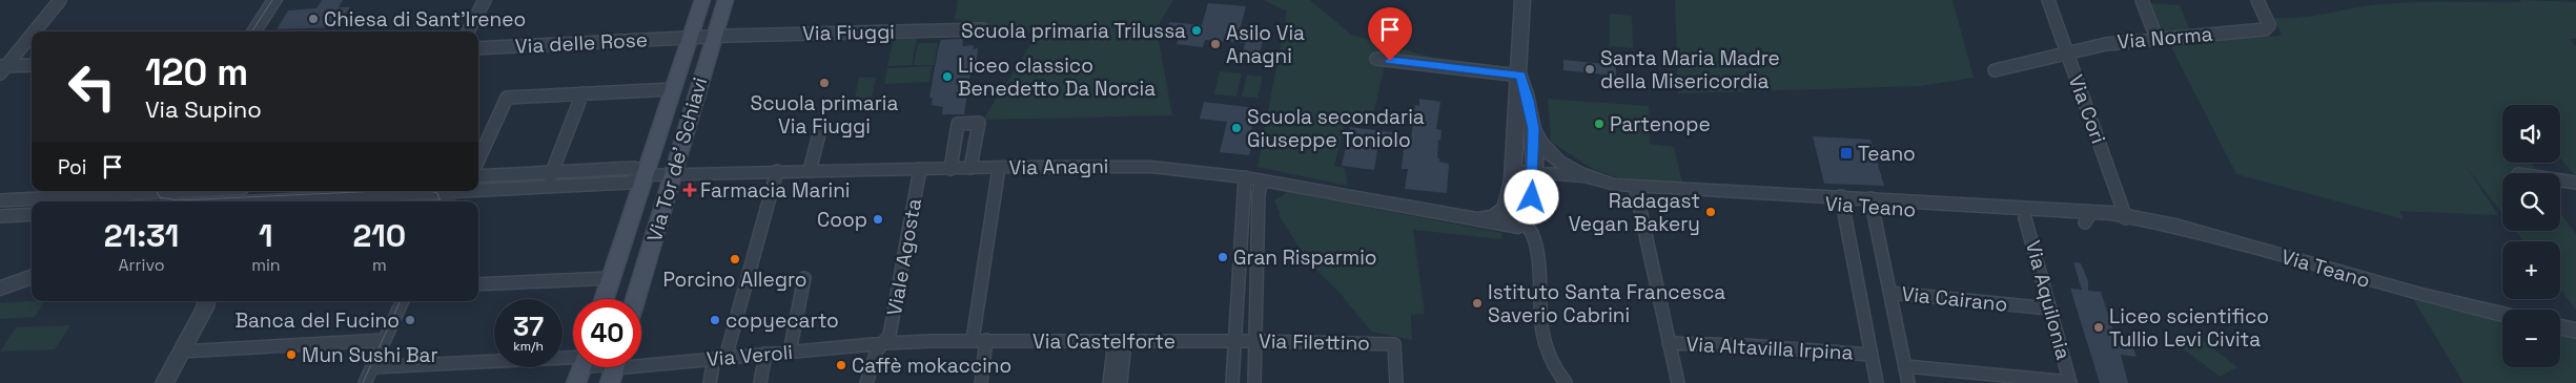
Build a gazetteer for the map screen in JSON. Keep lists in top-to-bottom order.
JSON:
{
  "streets": {
    "main road": ["Via Tor de' Schiavi"],
    "street": [
      "Via Fiuggi",
      "Via Norma",
      "Via delle Rose",
      "Via Cori",
      "Via Anagni",
      "Via Teano",
      "Viale Agosta",
      "Via Cairano",
      "Via Aquilonia",
      "Via Castelforte",
      "Via Filettino",
      "Via Altavilla Irpina",
      "Via Veroli"
    ]
  },
  "crossings": [
    ["Via Fiuggi", "Via delle Rose"],
    ["Via Fiuggi", "Via Tor de' Schiavi"],
    ["Via Norma", "Via Cori"],
    ["Via delle Rose", "Via Tor de' Schiavi"],
    ["Via Cori", "Via Teano"],
    ["Via Tor de' Schiavi", "Via Anagni"],
    ["Via Anagni", "Viale Agosta"],
    ["Via Teano", "Via Aquilonia"],
    ["Viale Agosta", "Via Veroli"],
    ["Via Cairano", "Via Aquilonia"],
    ["Via Castelforte", "Via Filettino"],
    ["Via Castelforte", "Via Veroli"]
  ],
  "places": {
    "other": [
      "Chiesa di Sant'Ireneo",
      "Scuola primaria Trilussa",
      "Asilo Via Anagni",
      "Santa Maria Madre della Misericordia",
      "Liceo classico Benedetto Da Norcia",
      "Scuola primaria Via Fiuggi",
      "Partenope",
      "Scuola secondaria Giuseppe Toniolo",
      "Radagast Vegan Bakery",
      "Coop",
      "Gran Risparmio",
      "Porcino Allegro",
      "Istituto Santa Francesca Saverio Cabrini",
      "Banca del Fucino",
      "copyecarto",
      "Liceo scientifico Tullio Levi Civita",
      "Mun Sushi Bar",
      "Caffè mokaccino"
    ],
    "transit": ["Teano"],
    "health": ["Farmacia Marini"]
  },
  "page": {
    "turn": ["120 m", "Via Supino"],
    "map_buttons": ["+", "−"],
    "then": "Poi",
    "eta": [
      "21:31",
      "Arrivo",
      "1",
      "min",
      "210",
      "m"
    ],
    "speed": "37 km/h",
    "limit": "40"
  }
}
